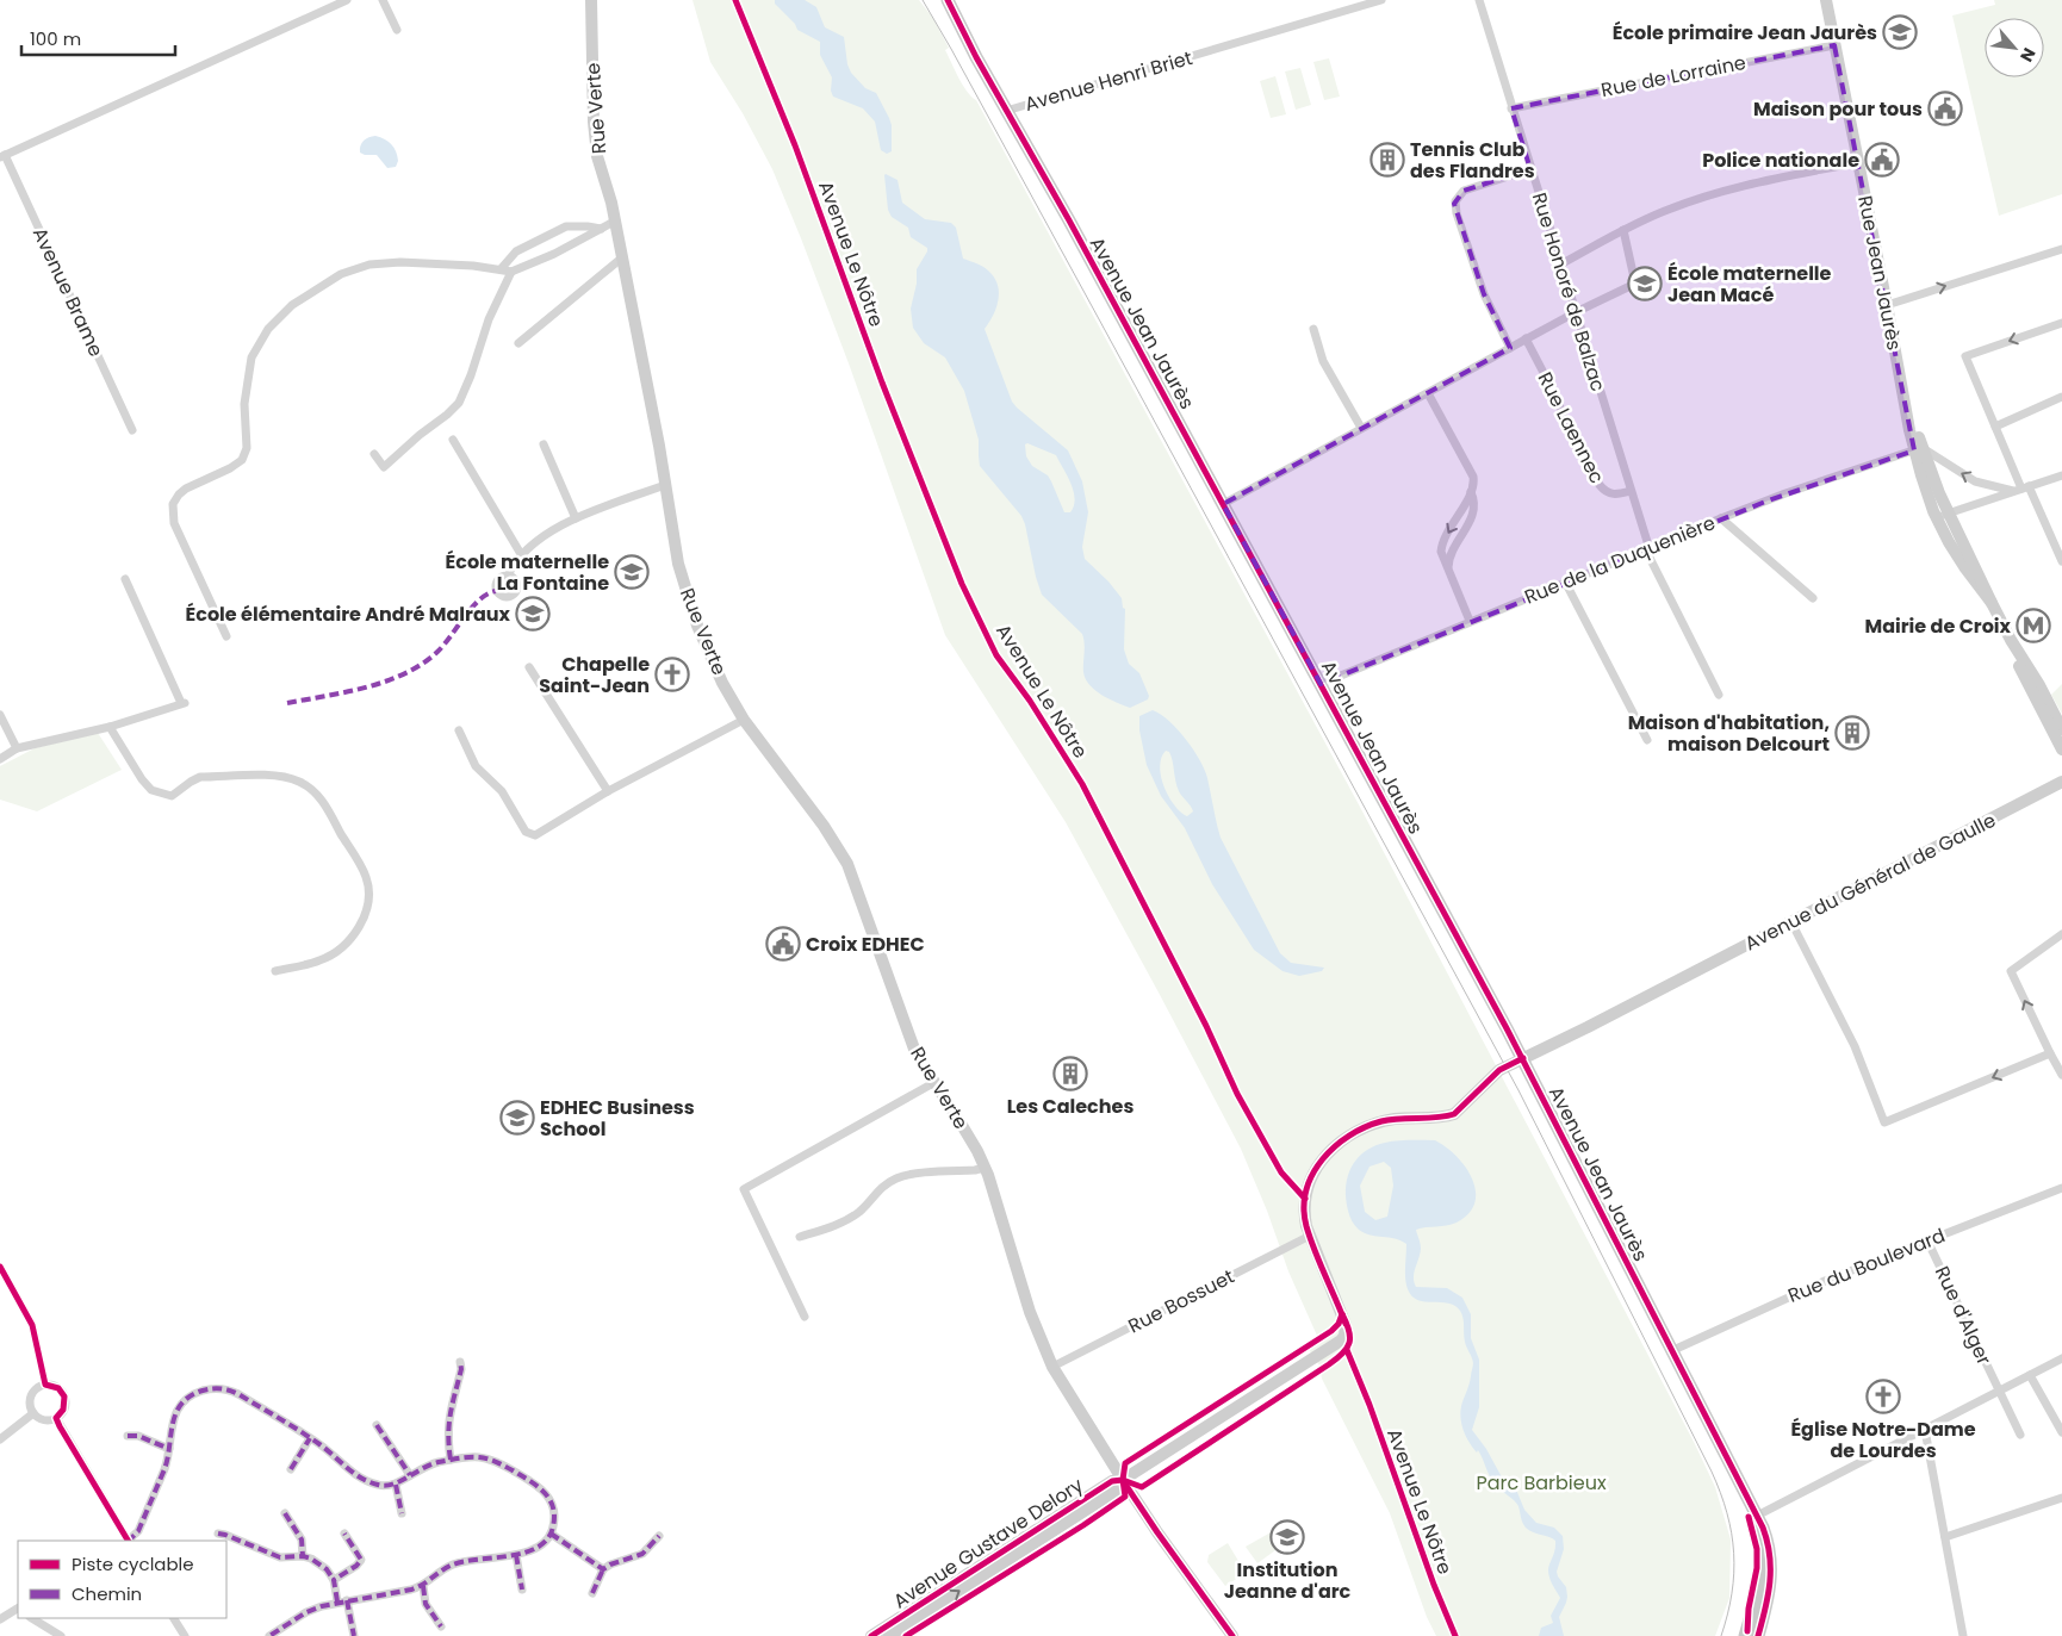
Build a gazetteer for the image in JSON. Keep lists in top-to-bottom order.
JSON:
{
  "streets": {
    "main road": [
      "Rue Verte",
      "Avenue Le Nôtre",
      "Rue Jean Jaurès",
      "Avenue Jean Jaurès",
      "Avenue du Général de Gaulle",
      "Avenue Gustave Delory"
    ],
    "street": [
      "Rue de Lorraine",
      "Avenue Henri Briet",
      "Avenue Brame",
      "Rue Honoré de Balzac",
      "Rue Laennec",
      "Rue de la Duquenière",
      "Rue du Boulevard",
      "Rue Bossuet",
      "Rue d'Alger"
    ]
  },
  "crossings": [
    ["Rue de Lorraine", "Rue Jean Jaurès"],
    ["Rue de Lorraine", "Rue Honoré de Balzac"],
    ["Avenue Henri Briet", "Avenue Jean Jaurès"],
    ["Rue Verte", "Rue Bossuet"],
    ["Rue Verte", "Avenue Gustave Delory"],
    ["Avenue Le Nôtre", "Avenue du Général de Gaulle"],
    ["Avenue Le Nôtre", "Rue Bossuet"],
    ["Avenue Le Nôtre", "Avenue Gustave Delory"],
    ["Rue Jean Jaurès", "Rue de la Duquenière"],
    ["Rue Honoré de Balzac", "Rue Laennec"],
    ["Rue Honoré de Balzac", "Rue de la Duquenière"],
    ["Avenue Jean Jaurès", "Rue de la Duquenière"],
    ["Avenue Jean Jaurès", "Avenue du Général de Gaulle"],
    ["Avenue Jean Jaurès", "Rue du Boulevard"],
    ["Rue du Boulevard", "Rue d'Alger"]
  ],
  "parks": ["Parc Barbieux"],
  "places": {
    "school or university": [
      "École primaire Jean Jaurès",
      "École maternelle Jean Macé",
      "École maternelle La Fontaine",
      "École élémentaire André Malraux",
      "EDHEC Business School",
      "Institution Jeanne d'arc"
    ],
    "public building": ["Maison pour tous", "Police nationale", "Croix EDHEC"],
    "building": ["Tennis Club des Flandres", "Maison d'habitation, maison Delcourt", "Les Caleches"],
    "metro station": ["Mairie de Croix"],
    "church": ["Chapelle Saint-Jean", "Église Notre-Dame de Lourdes"]
  },
  "legend": ["Piste cyclable", "Chemin"],
  "scale_bar": "100 m",
  "north": "bottom right"
}
